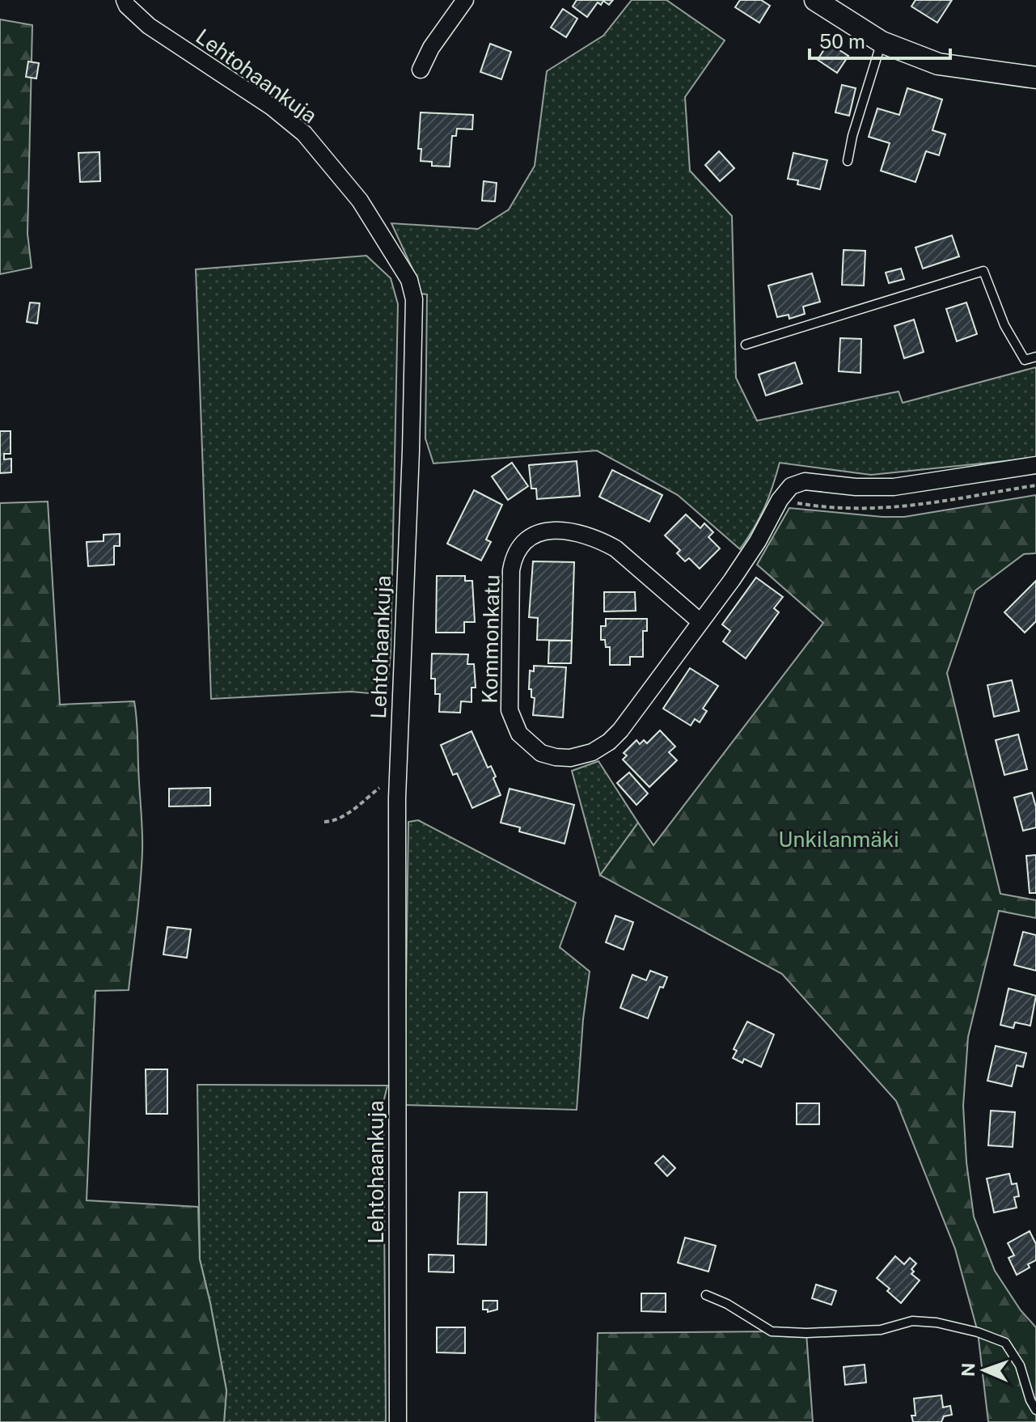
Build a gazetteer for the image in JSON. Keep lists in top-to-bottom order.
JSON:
{
  "streets": {
    "street": ["Lehtohaankuja", "Kommonkatu"]
  },
  "parks": ["Unkilanmäki"],
  "scale_bar": "50 m",
  "north": "left"
}
